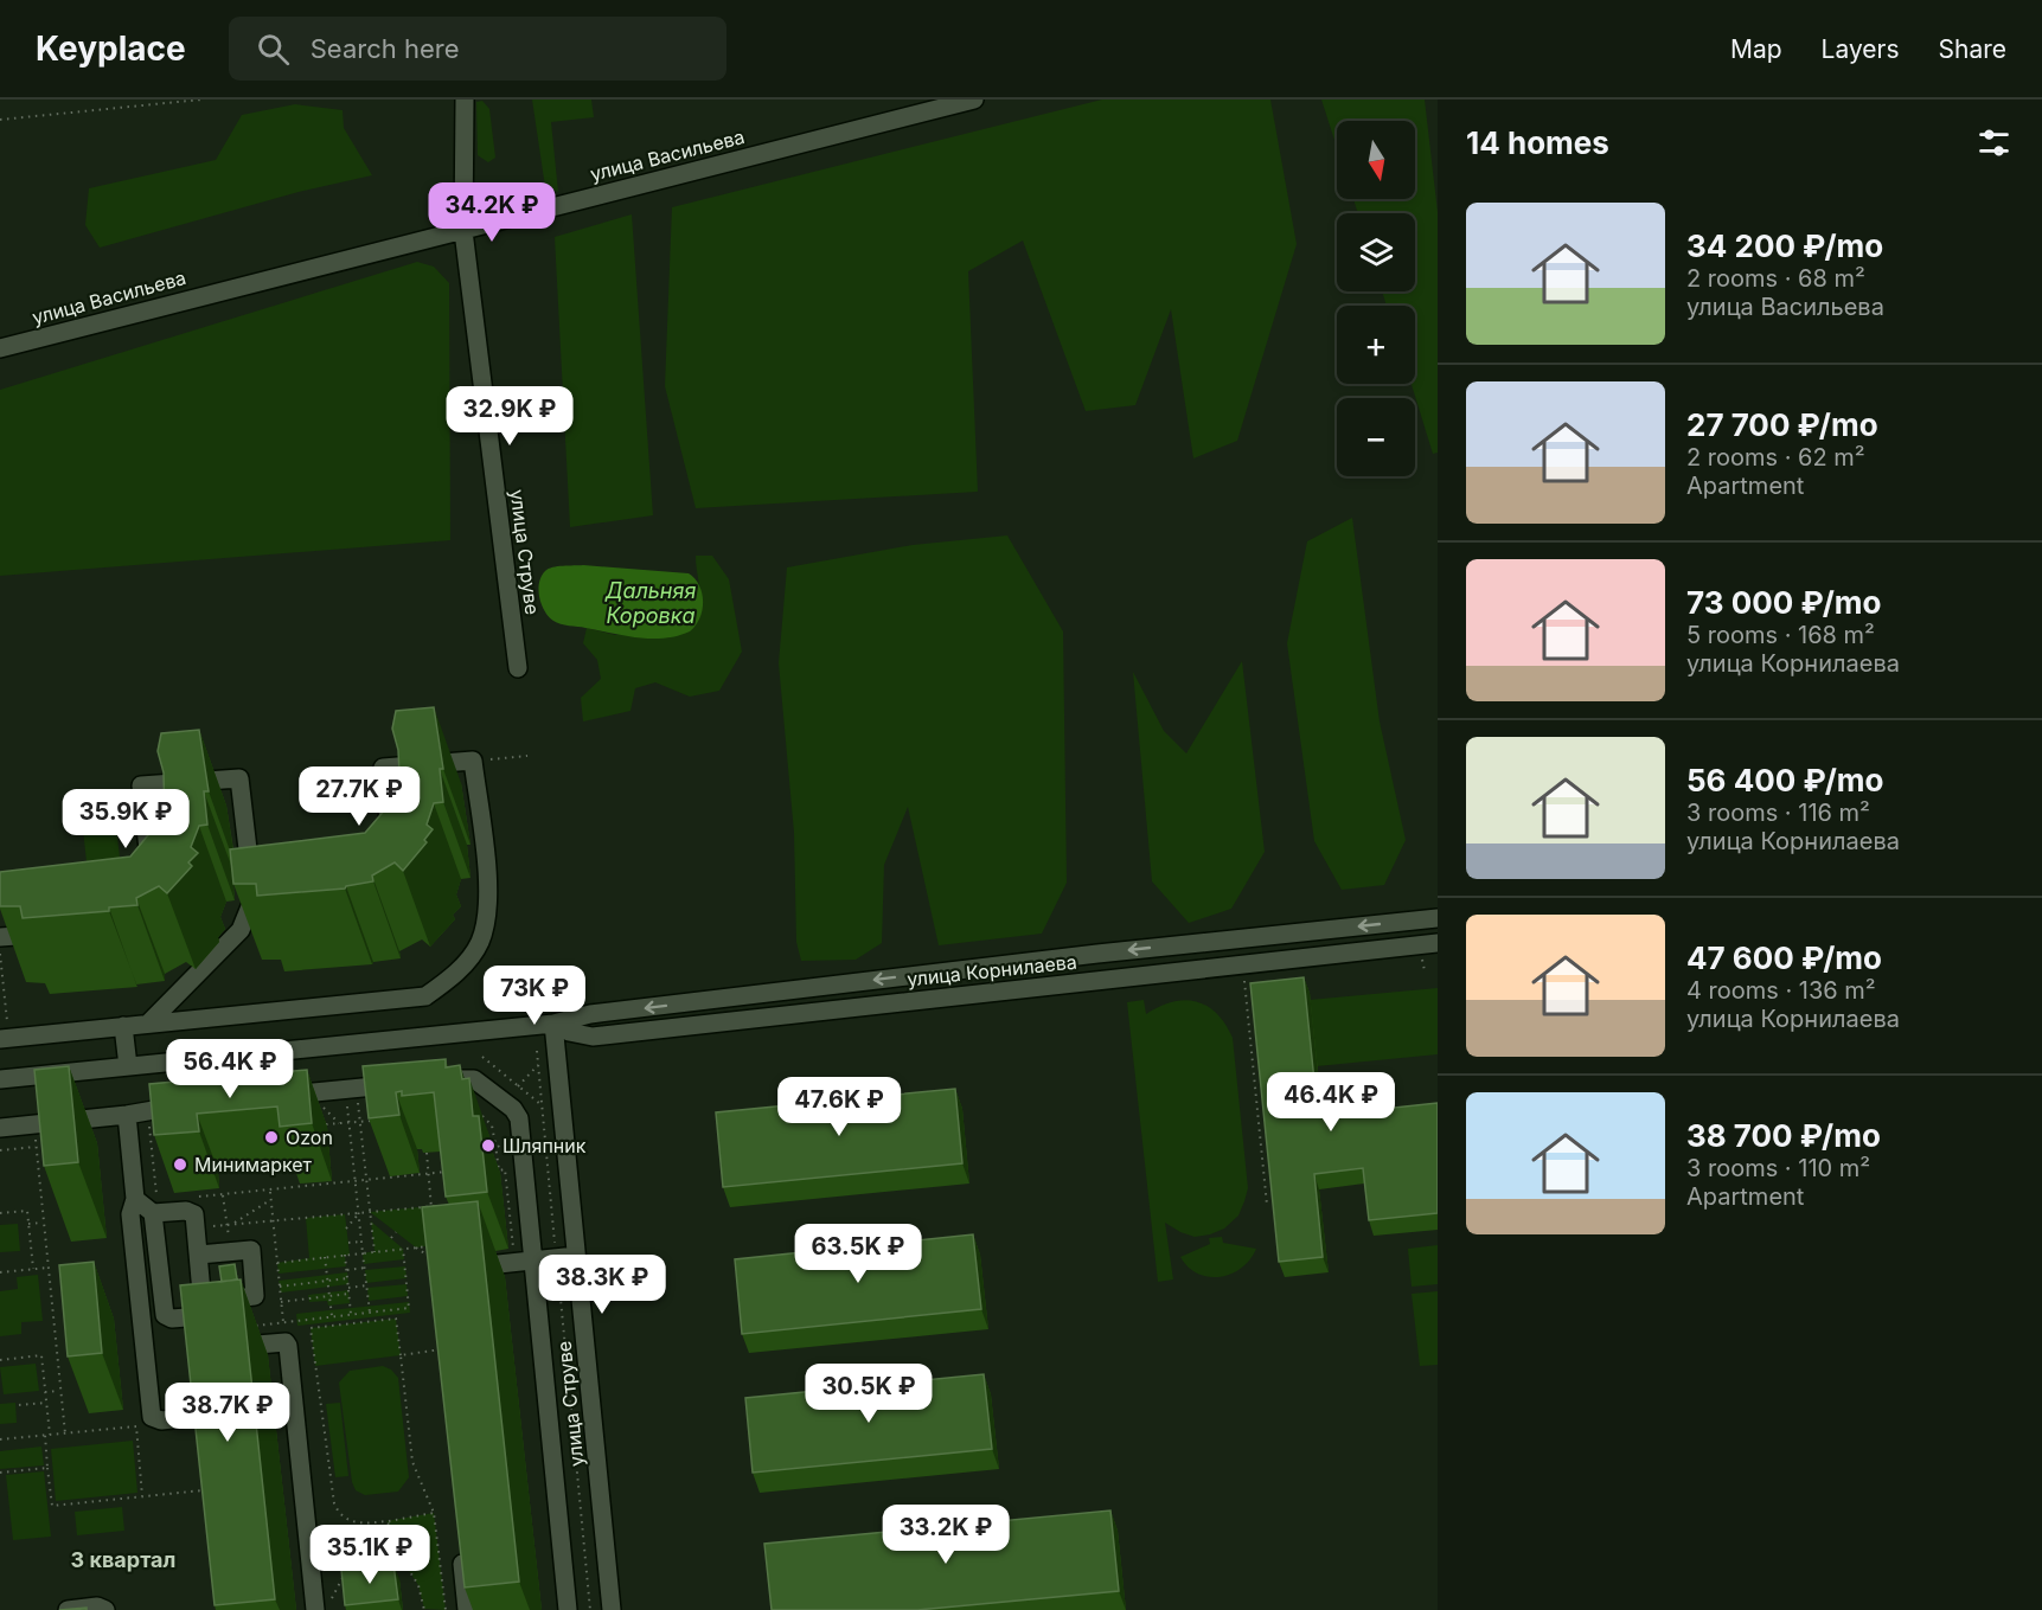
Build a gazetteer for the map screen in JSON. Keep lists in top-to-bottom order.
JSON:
{
  "streets": {
    "street": ["улица Васильева", "улица Струве", "улица Корнилаева"]
  },
  "crossings": [
    ["улица Васильева", "улица Струве"],
    ["улица Струве", "улица Корнилаева"]
  ],
  "districts": ["3 квартал"],
  "water": ["Дальняя Коровка"],
  "places": ["Ozon", "Шляпник", "Минимаркет"],
  "north": "bottom",
  "page": {
    "header": "Keyplace",
    "search": "Search here",
    "nav": ["Map", "Layers", "Share"],
    "heading": "14 homes",
    "map_buttons": ["+", "−"],
    "price": [
      "34.2K ₽",
      "32.9K ₽",
      "27.7K ₽",
      "35.9K ₽",
      "73K ₽",
      "56.4K ₽",
      "46.4K ₽",
      "47.6K ₽",
      "63.5K ₽",
      "38.3K ₽",
      "30.5K ₽",
      "38.7K ₽",
      "33.2K ₽",
      "35.1K ₽"
    ],
    "list": [
      {
        "name": "34 200 ₽/mo",
        "note": "2 rooms · 68 m² · улица Васильева"
      },
      {
        "name": "27 700 ₽/mo",
        "note": "2 rooms · 62 m² · Apartment"
      },
      {
        "name": "73 000 ₽/mo",
        "note": "5 rooms · 168 m² · улица Корнилаева"
      },
      {
        "name": "56 400 ₽/mo",
        "note": "3 rooms · 116 m² · улица Корнилаева"
      },
      {
        "name": "47 600 ₽/mo",
        "note": "4 rooms · 136 m² · улица Корнилаева"
      },
      {
        "name": "38 700 ₽/mo",
        "note": "3 rooms · 110 m² · Apartment"
      }
    ]
  }
}
